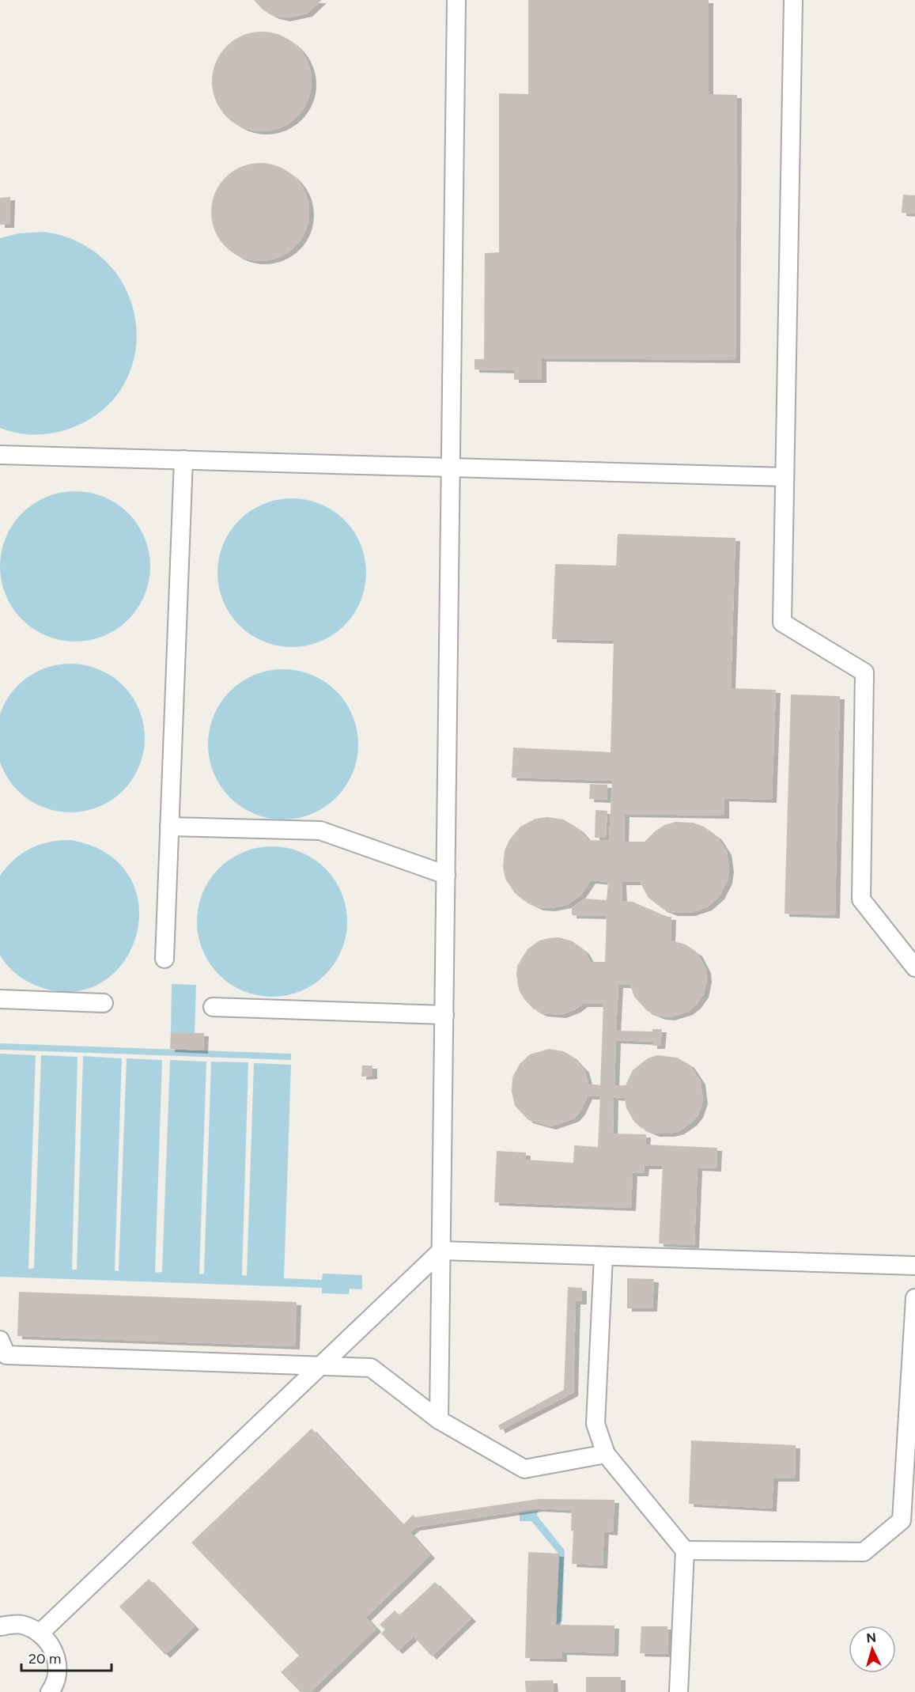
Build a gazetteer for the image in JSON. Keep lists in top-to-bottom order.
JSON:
{
  "scale_bar": "20 m",
  "north": "top"
}
